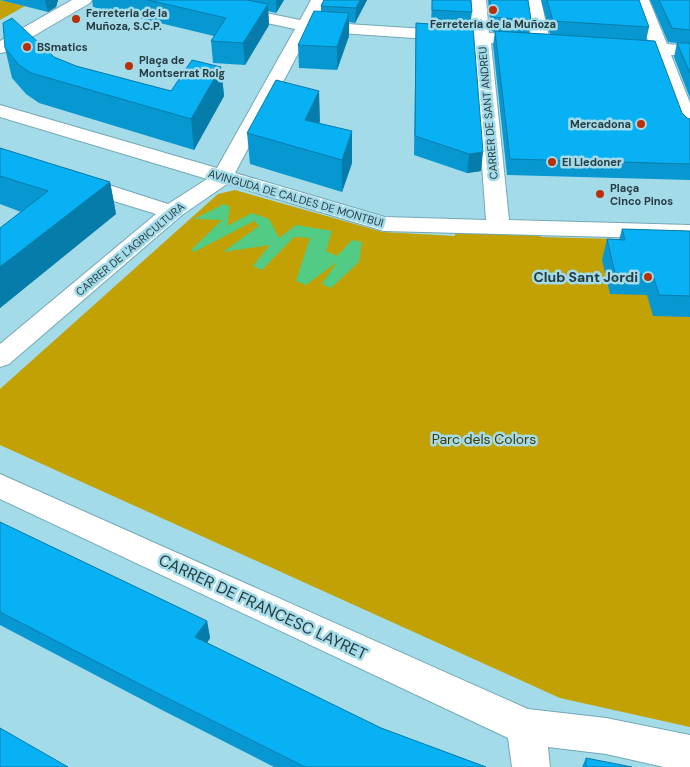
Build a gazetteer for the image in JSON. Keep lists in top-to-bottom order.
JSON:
{
  "streets": {
    "street": [
      "CARRER DE SANT ANDREU",
      "AVINGUDA DE CALDES DE MONTBUI",
      "CARRER DE L'AGRICULTURA",
      "CARRER DE FRANCESC LAYRET"
    ]
  },
  "crossings": [
    ["CARRER DE SANT ANDREU", "AVINGUDA DE CALDES DE MONTBUI"],
    ["AVINGUDA DE CALDES DE MONTBUI", "CARRER DE L'AGRICULTURA"]
  ],
  "parks": ["Parc dels Colors"],
  "places": [
    "Ferreteria de la Muñoza",
    "Ferreteria de la Muñoza, S.C.P.",
    "BSmatics",
    "Plaça de Montserrat Roig",
    "Mercadona",
    "El Lledoner",
    "Plaça Cinco Pinos",
    "Club Sant Jordi"
  ]
}
